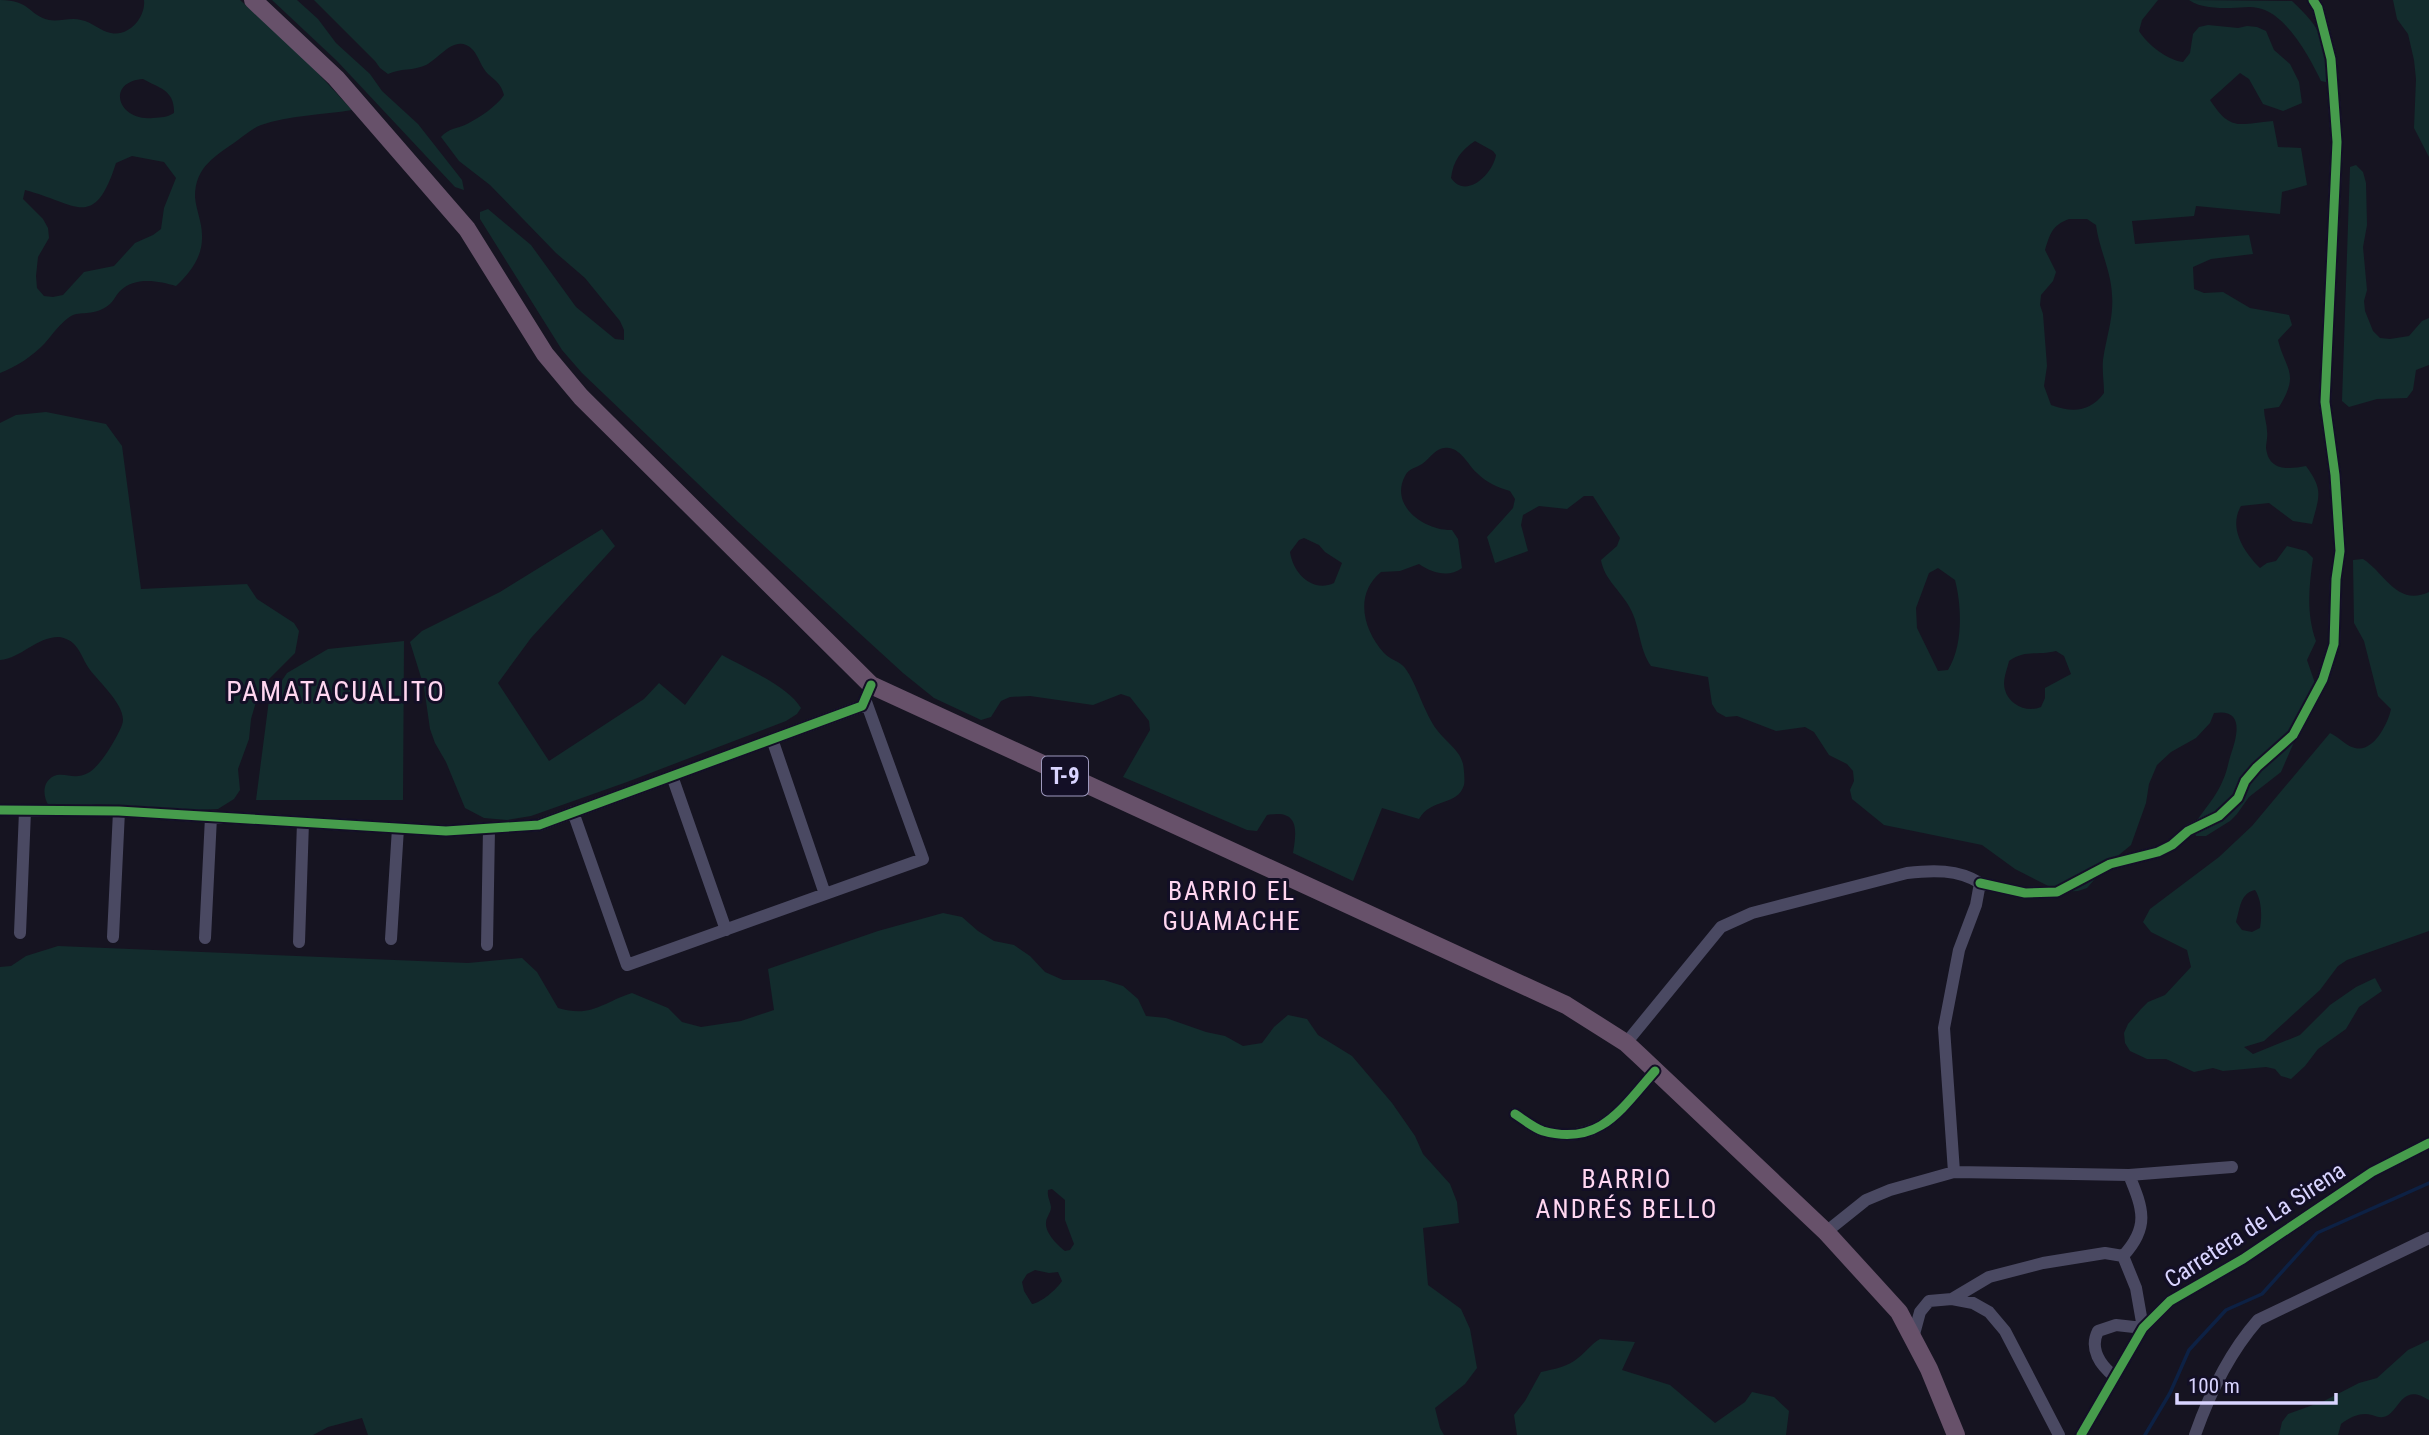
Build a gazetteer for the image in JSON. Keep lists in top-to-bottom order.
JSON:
{
  "streets": {
    "highway": ["T-9"],
    "street": ["Carretera de La Sirena"]
  },
  "districts": ["PAMATACUALITO", "BARRIO EL GUAMACHE", "BARRIO ANDRÉS BELLO"],
  "scale_bar": "100 m"
}
